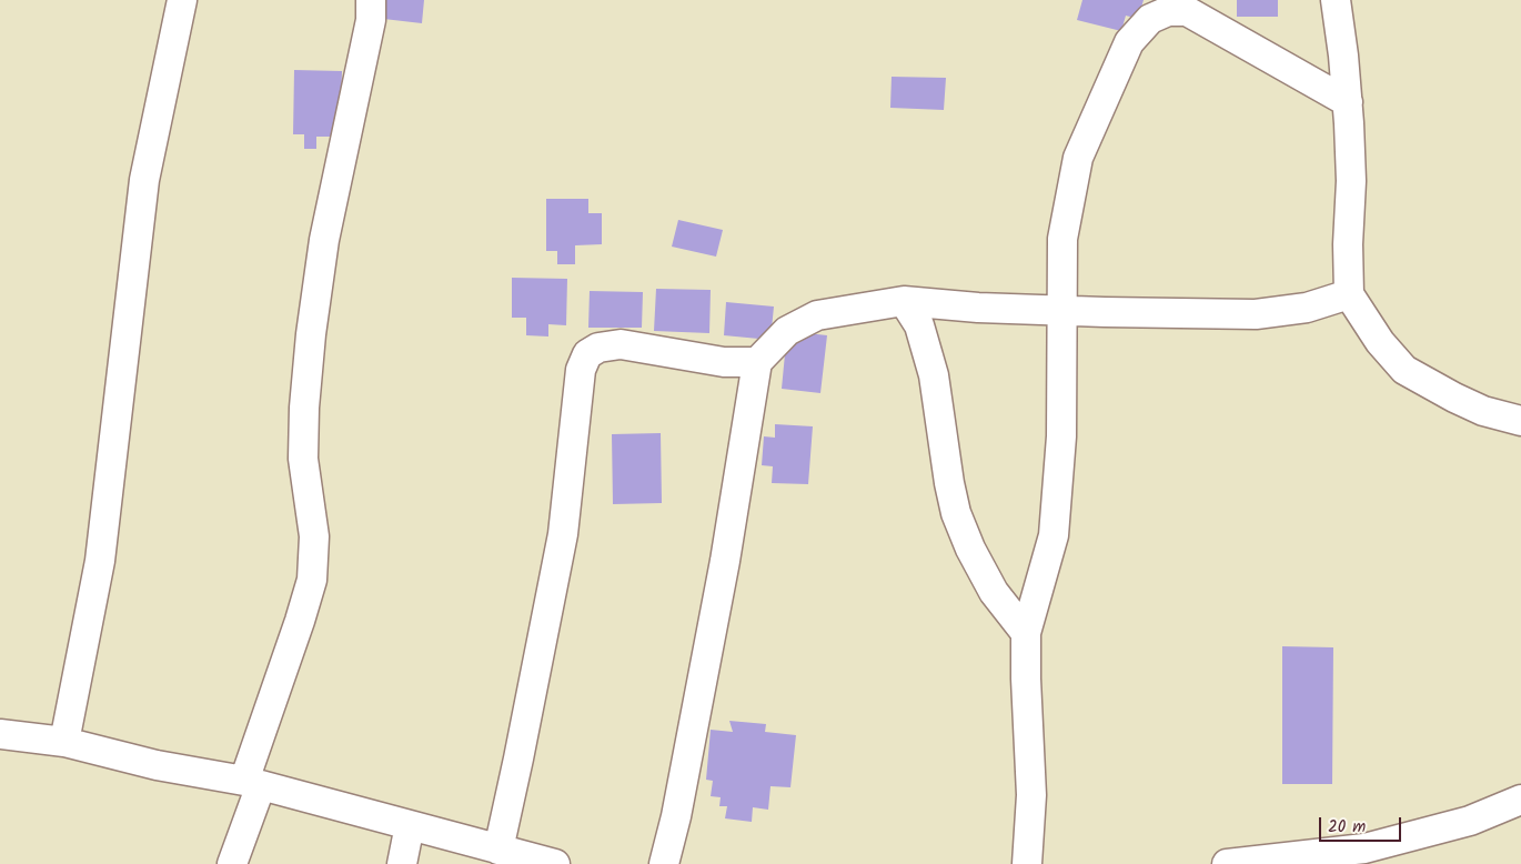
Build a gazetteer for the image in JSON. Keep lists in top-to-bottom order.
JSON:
{
  "scale_bar": "20 m"
}
